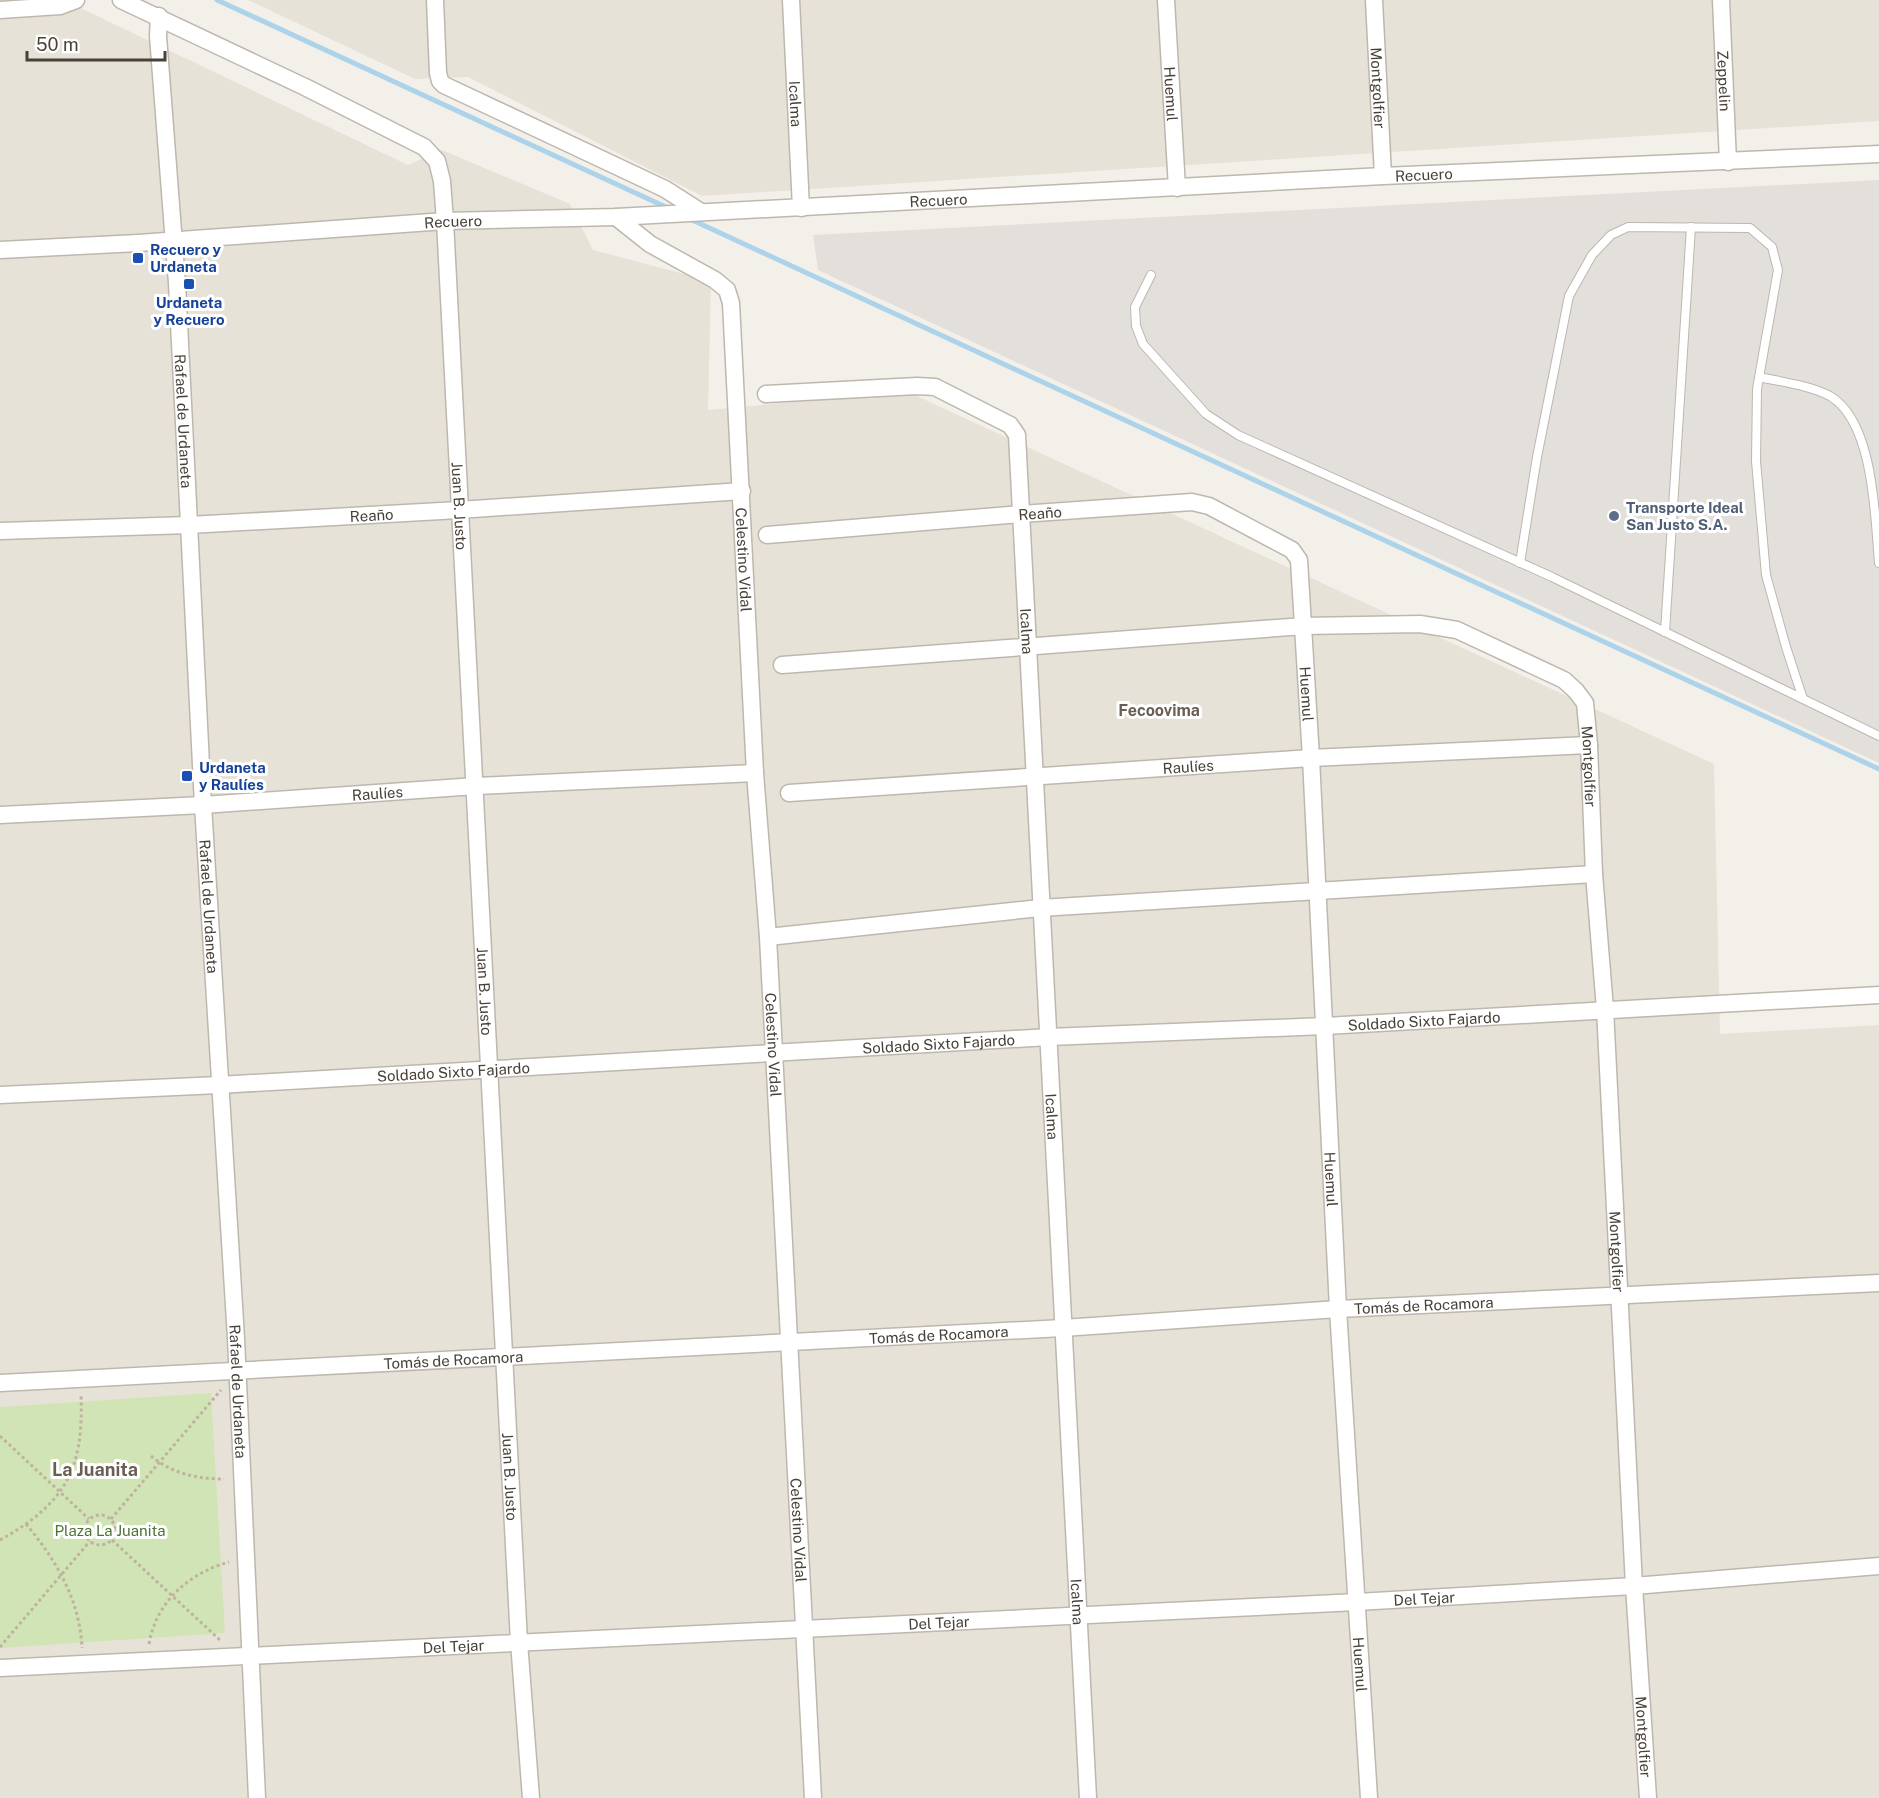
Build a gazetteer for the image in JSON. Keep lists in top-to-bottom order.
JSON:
{
  "streets": {
    "street": [
      "Zeppelin",
      "Montgolfier",
      "Huemul",
      "Icalma",
      "Recuero",
      "Rafael de Urdaneta",
      "Juan B. Justo",
      "Reaño",
      "Celestino Vidal",
      "Raulíes",
      "Soldado Sixto Fajardo",
      "Tomás de Rocamora",
      "Del Tejar"
    ]
  },
  "crossings": [
    ["Zeppelin", "Recuero"],
    ["Montgolfier", "Huemul"],
    ["Montgolfier", "Recuero"],
    ["Montgolfier", "Raulíes"],
    ["Montgolfier", "Soldado Sixto Fajardo"],
    ["Montgolfier", "Tomás de Rocamora"],
    ["Montgolfier", "Del Tejar"],
    ["Huemul", "Recuero"],
    ["Huemul", "Reaño"],
    ["Huemul", "Raulíes"],
    ["Huemul", "Soldado Sixto Fajardo"],
    ["Huemul", "Tomás de Rocamora"],
    ["Huemul", "Del Tejar"],
    ["Icalma", "Recuero"],
    ["Icalma", "Reaño"],
    ["Icalma", "Raulíes"],
    ["Icalma", "Soldado Sixto Fajardo"],
    ["Icalma", "Tomás de Rocamora"],
    ["Icalma", "Del Tejar"],
    ["Recuero", "Rafael de Urdaneta"],
    ["Recuero", "Juan B. Justo"],
    ["Recuero", "Celestino Vidal"],
    ["Rafael de Urdaneta", "Juan B. Justo"],
    ["Rafael de Urdaneta", "Reaño"],
    ["Rafael de Urdaneta", "Raulíes"],
    ["Rafael de Urdaneta", "Soldado Sixto Fajardo"],
    ["Rafael de Urdaneta", "Tomás de Rocamora"],
    ["Rafael de Urdaneta", "Del Tejar"],
    ["Juan B. Justo", "Reaño"],
    ["Juan B. Justo", "Raulíes"],
    ["Juan B. Justo", "Soldado Sixto Fajardo"],
    ["Juan B. Justo", "Tomás de Rocamora"],
    ["Juan B. Justo", "Del Tejar"],
    ["Reaño", "Celestino Vidal"],
    ["Celestino Vidal", "Raulíes"],
    ["Celestino Vidal", "Soldado Sixto Fajardo"],
    ["Celestino Vidal", "Tomás de Rocamora"],
    ["Celestino Vidal", "Del Tejar"]
  ],
  "districts": ["Fecoovima", "La Juanita"],
  "parks": ["Plaza La Juanita"],
  "places": {
    "transit": ["Recuero y Urdaneta", "Urdaneta y Recuero", "Urdaneta y Raulíes"],
    "other": ["Transporte Ideal San Justo S.A."]
  },
  "scale_bar": "50 m"
}
